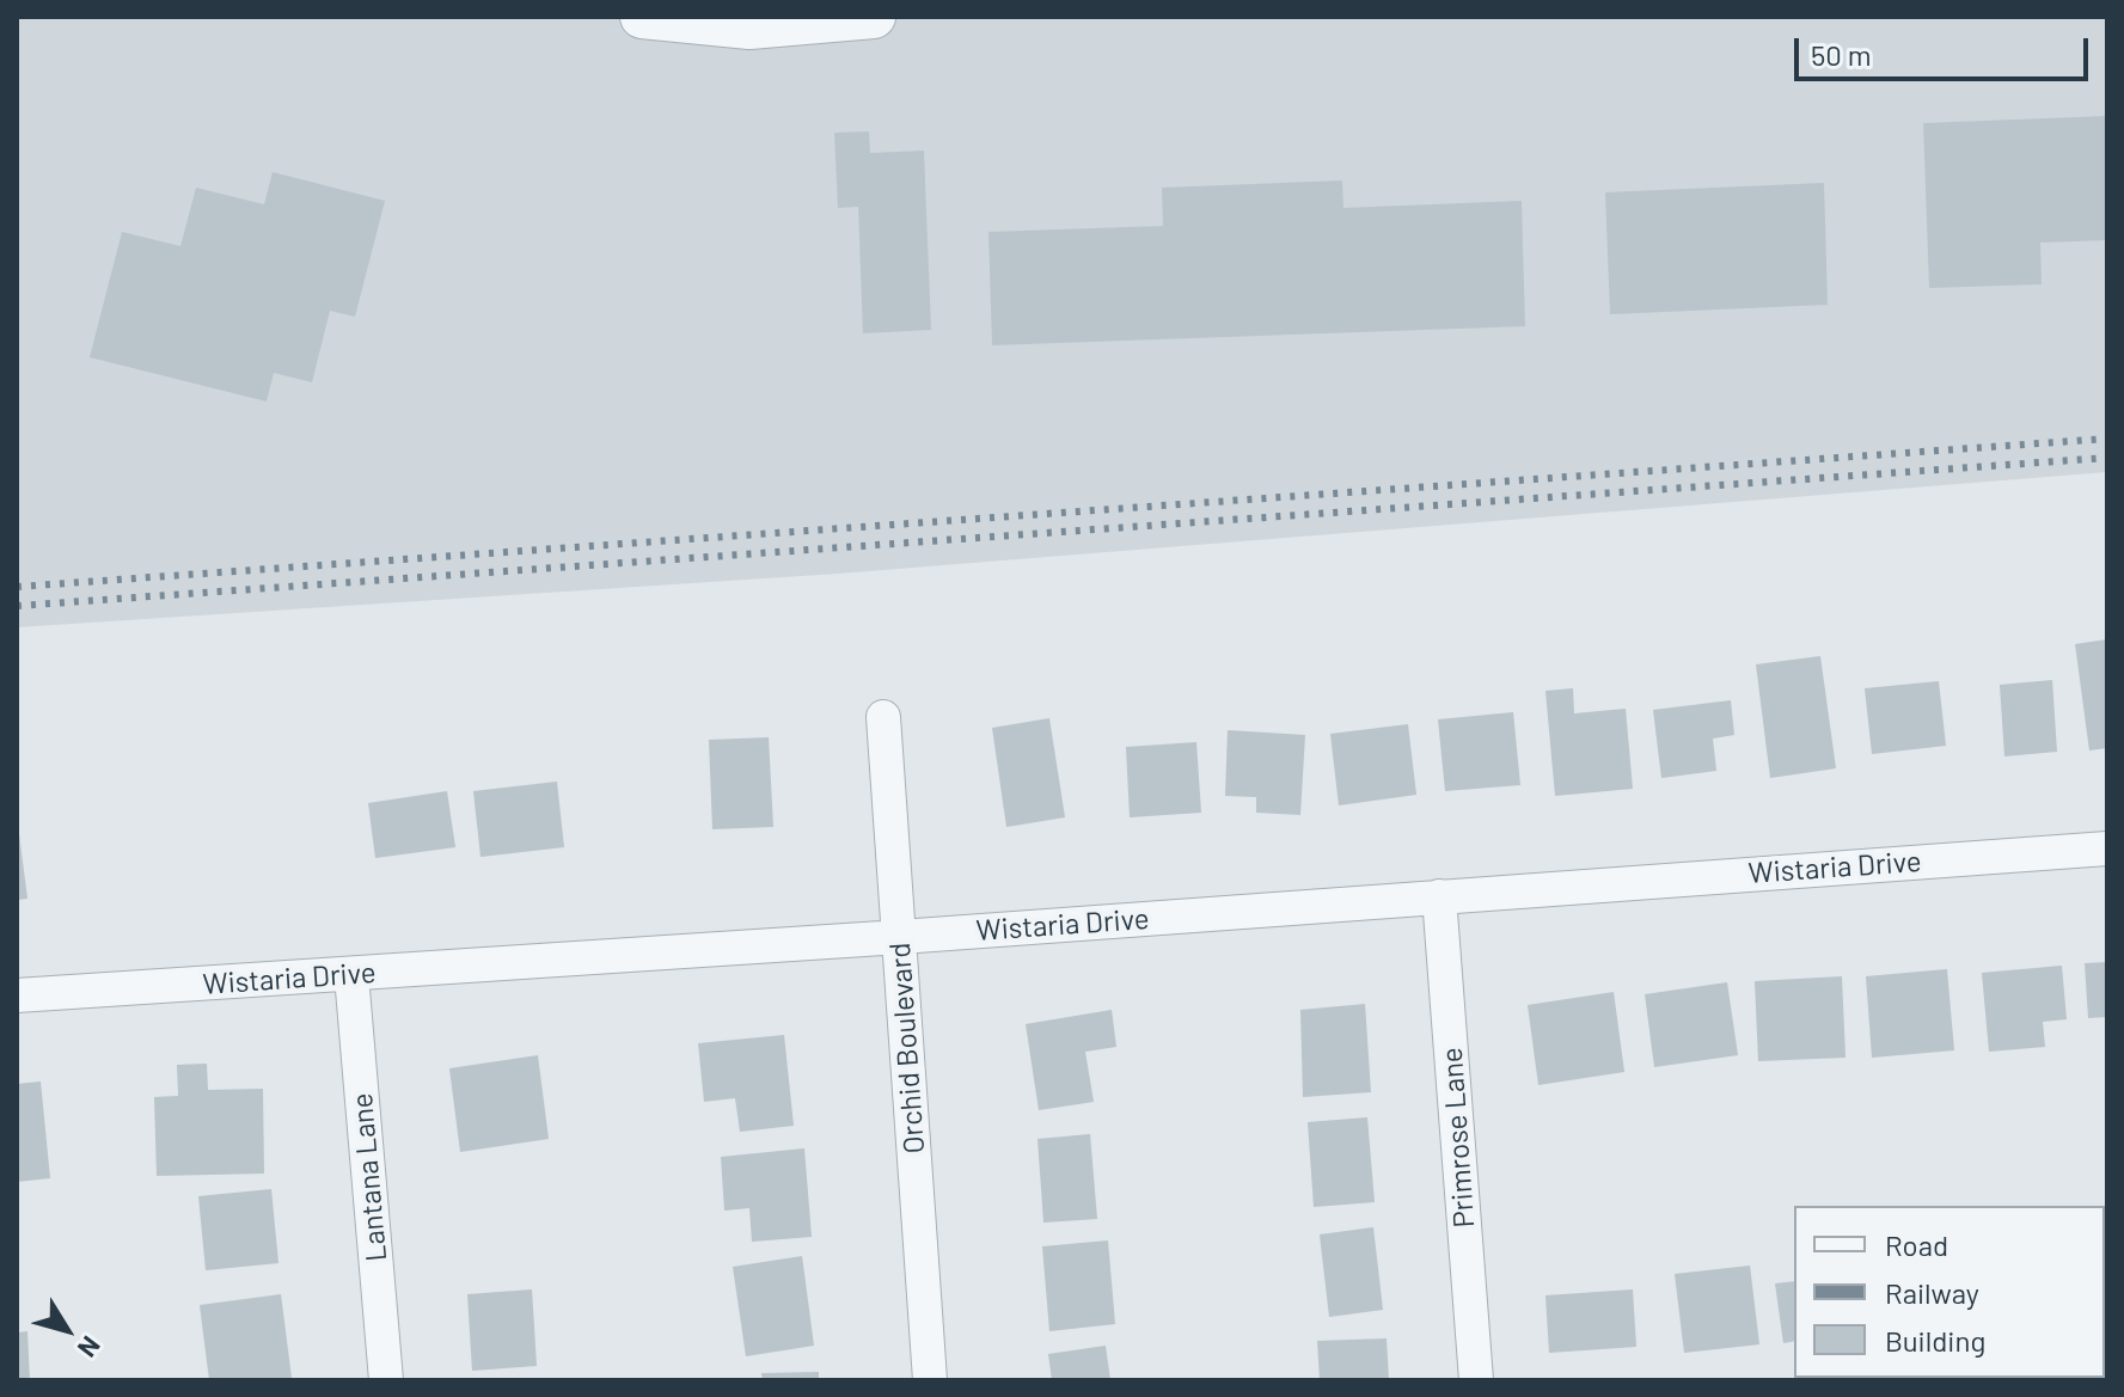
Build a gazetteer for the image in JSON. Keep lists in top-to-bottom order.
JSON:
{
  "streets": {
    "street": [
      "Wistaria Drive",
      "Orchid Boulevard",
      "Primrose Lane",
      "Lantana Lane"
    ]
  },
  "crossings": [
    ["Wistaria Drive", "Orchid Boulevard"],
    ["Wistaria Drive", "Primrose Lane"],
    ["Wistaria Drive", "Lantana Lane"]
  ],
  "legend": ["Road", "Railway", "Building"],
  "scale_bar": "50 m",
  "north": "bottom right"
}
